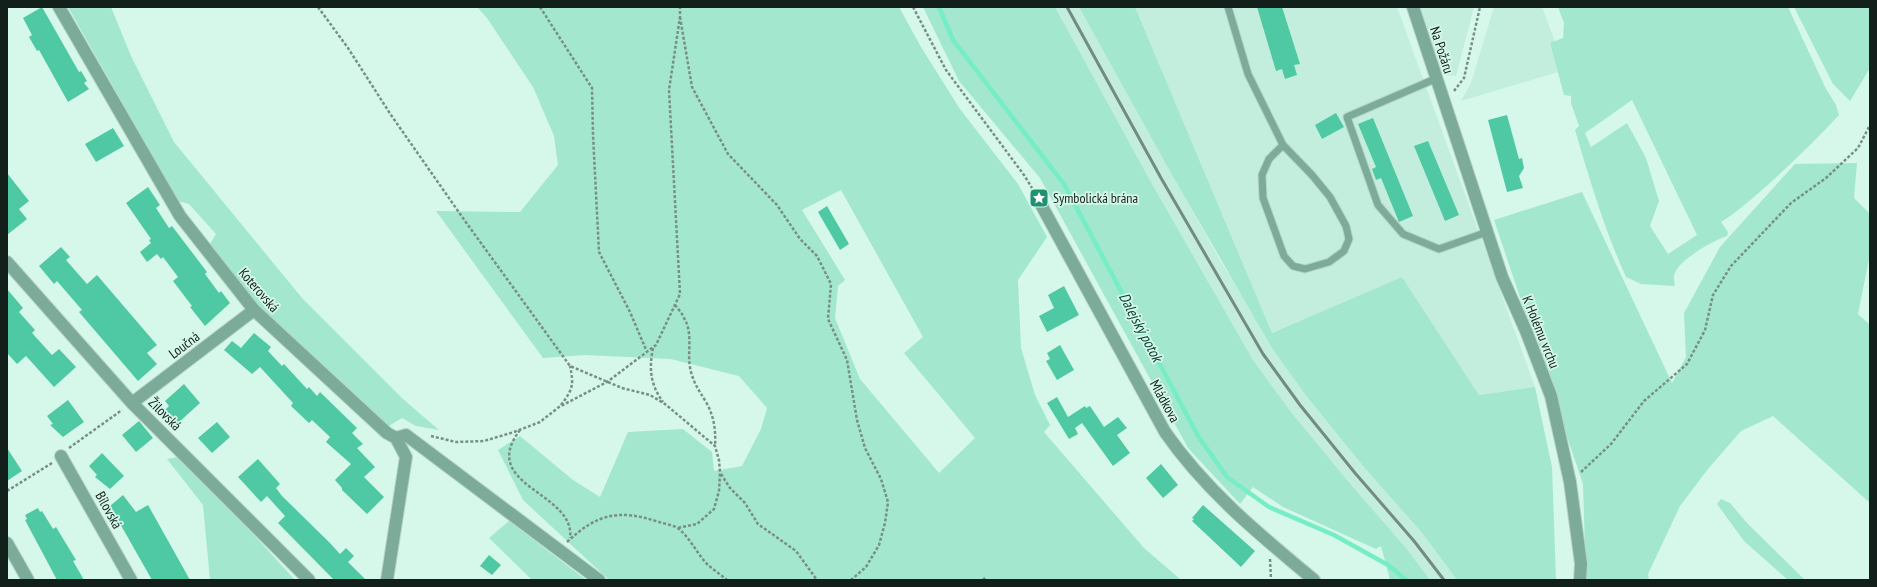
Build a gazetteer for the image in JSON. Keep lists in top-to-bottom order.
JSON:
{
  "streets": {
    "street": [
      "Na Požáru",
      "Koterovská",
      "K Holému vrchu",
      "Loučná",
      "Mládkova",
      "Žilovská",
      "Bílovská"
    ]
  },
  "crossings": [
    ["Na Požáru", "K Holému vrchu"],
    ["Koterovská", "Loučná"],
    ["Loučná", "Žilovská"]
  ],
  "water": ["Dalejský potok"],
  "places": {
    "place": ["Symbolická brána"]
  }
}
